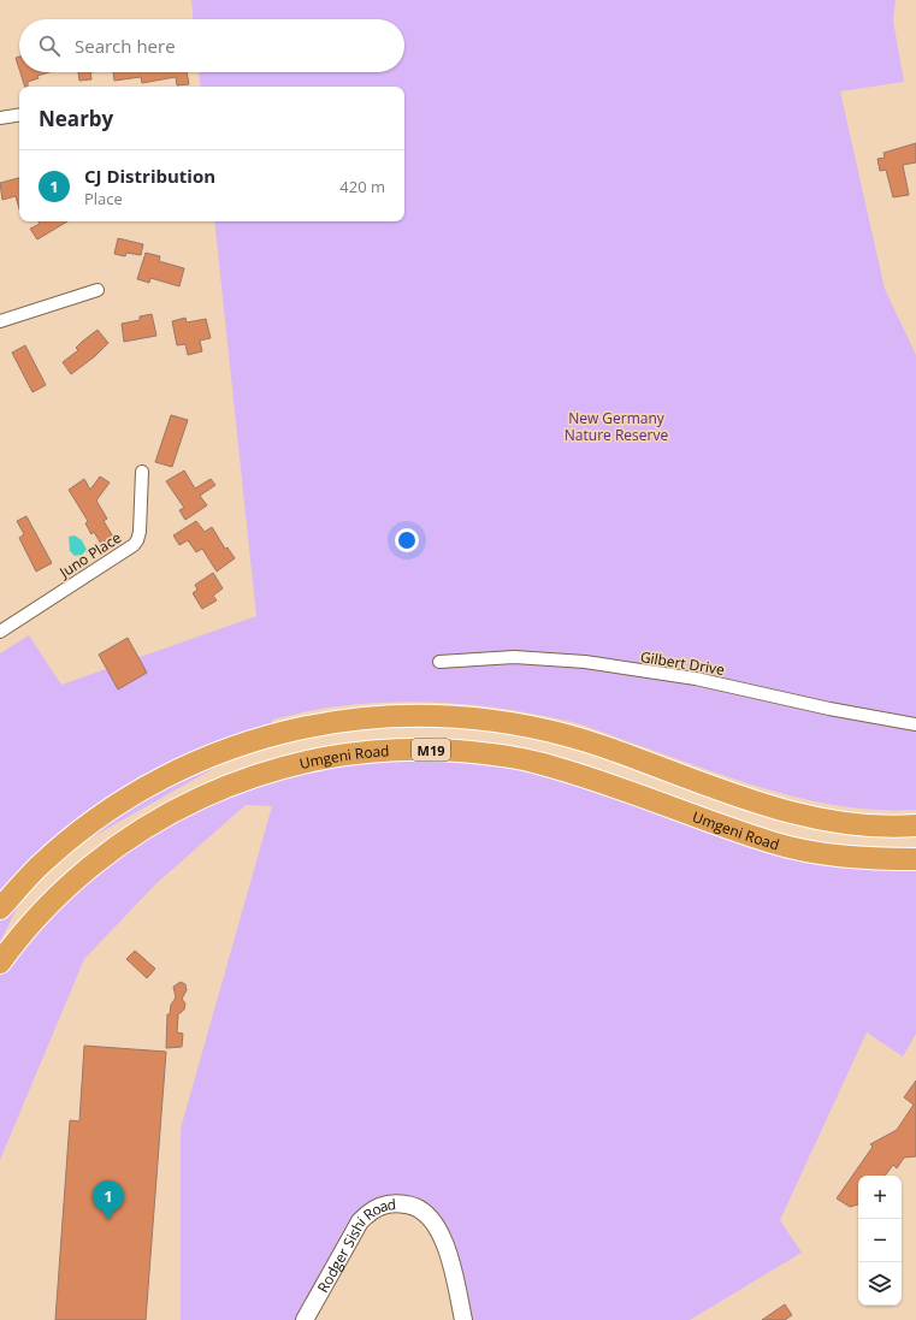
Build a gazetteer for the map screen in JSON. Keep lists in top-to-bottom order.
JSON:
{
  "streets": {
    "highway": ["M19", "Umgeni Road"],
    "street": ["Juno Place", "Gilbert Drive", "Rodger Sishi Road"]
  },
  "parks": ["New Germany Nature Reserve"],
  "page": {
    "search": "Search here",
    "heading": "Nearby",
    "list": [
      {
        "mark": "1",
        "name": "CJ Distribution",
        "note": "Place",
        "value": "420 m"
      }
    ],
    "map_buttons": ["+", "−"],
    "pins": "1"
  }
}
